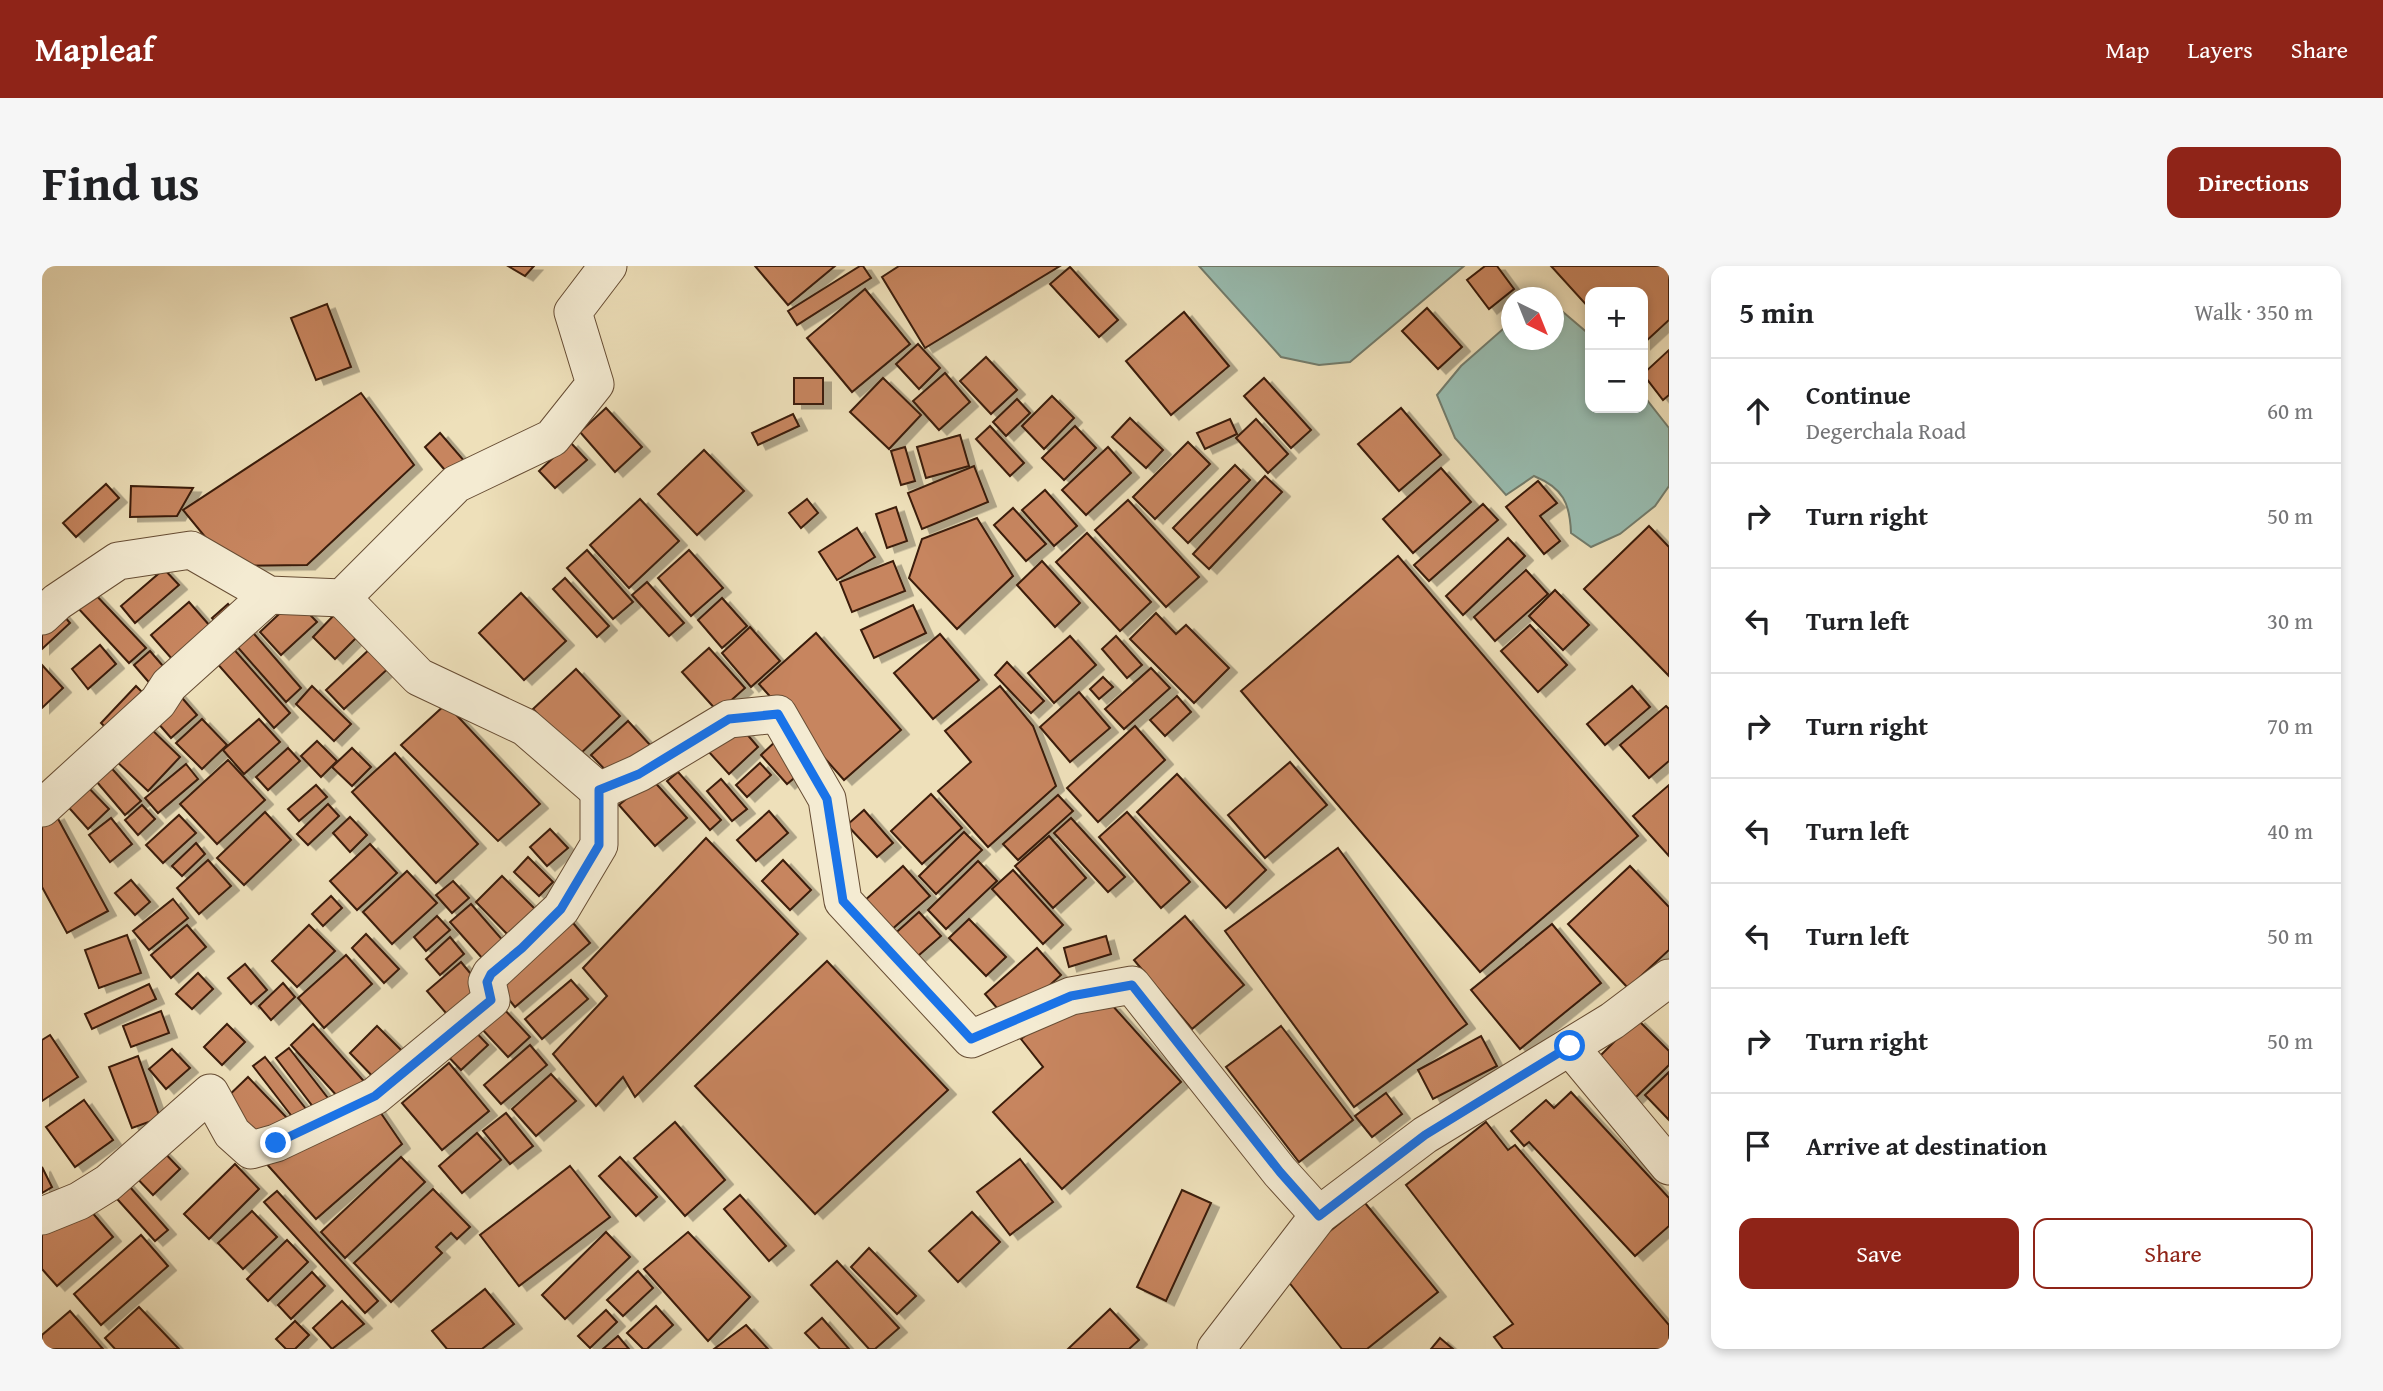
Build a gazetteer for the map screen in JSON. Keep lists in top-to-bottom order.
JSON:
{
  "north": "bottom right",
  "page": {
    "header": "Mapleaf",
    "nav": ["Map", "Layers", "Share"],
    "title": "Find us",
    "buttons": [
      "Directions",
      ["Save", "Share"]
    ],
    "heading": ["5 min", "Walk · 350 m"],
    "map_buttons": ["+", "−"],
    "list": [
      ["Continue", "Degerchala Road", "60 m"],
      ["Turn right", "50 m"],
      ["Turn left", "30 m"],
      ["Turn right", "70 m"],
      ["Turn left", "40 m"],
      ["Turn left", "50 m"],
      ["Turn right", "50 m"],
      "Arrive at destination"
    ]
  }
}
